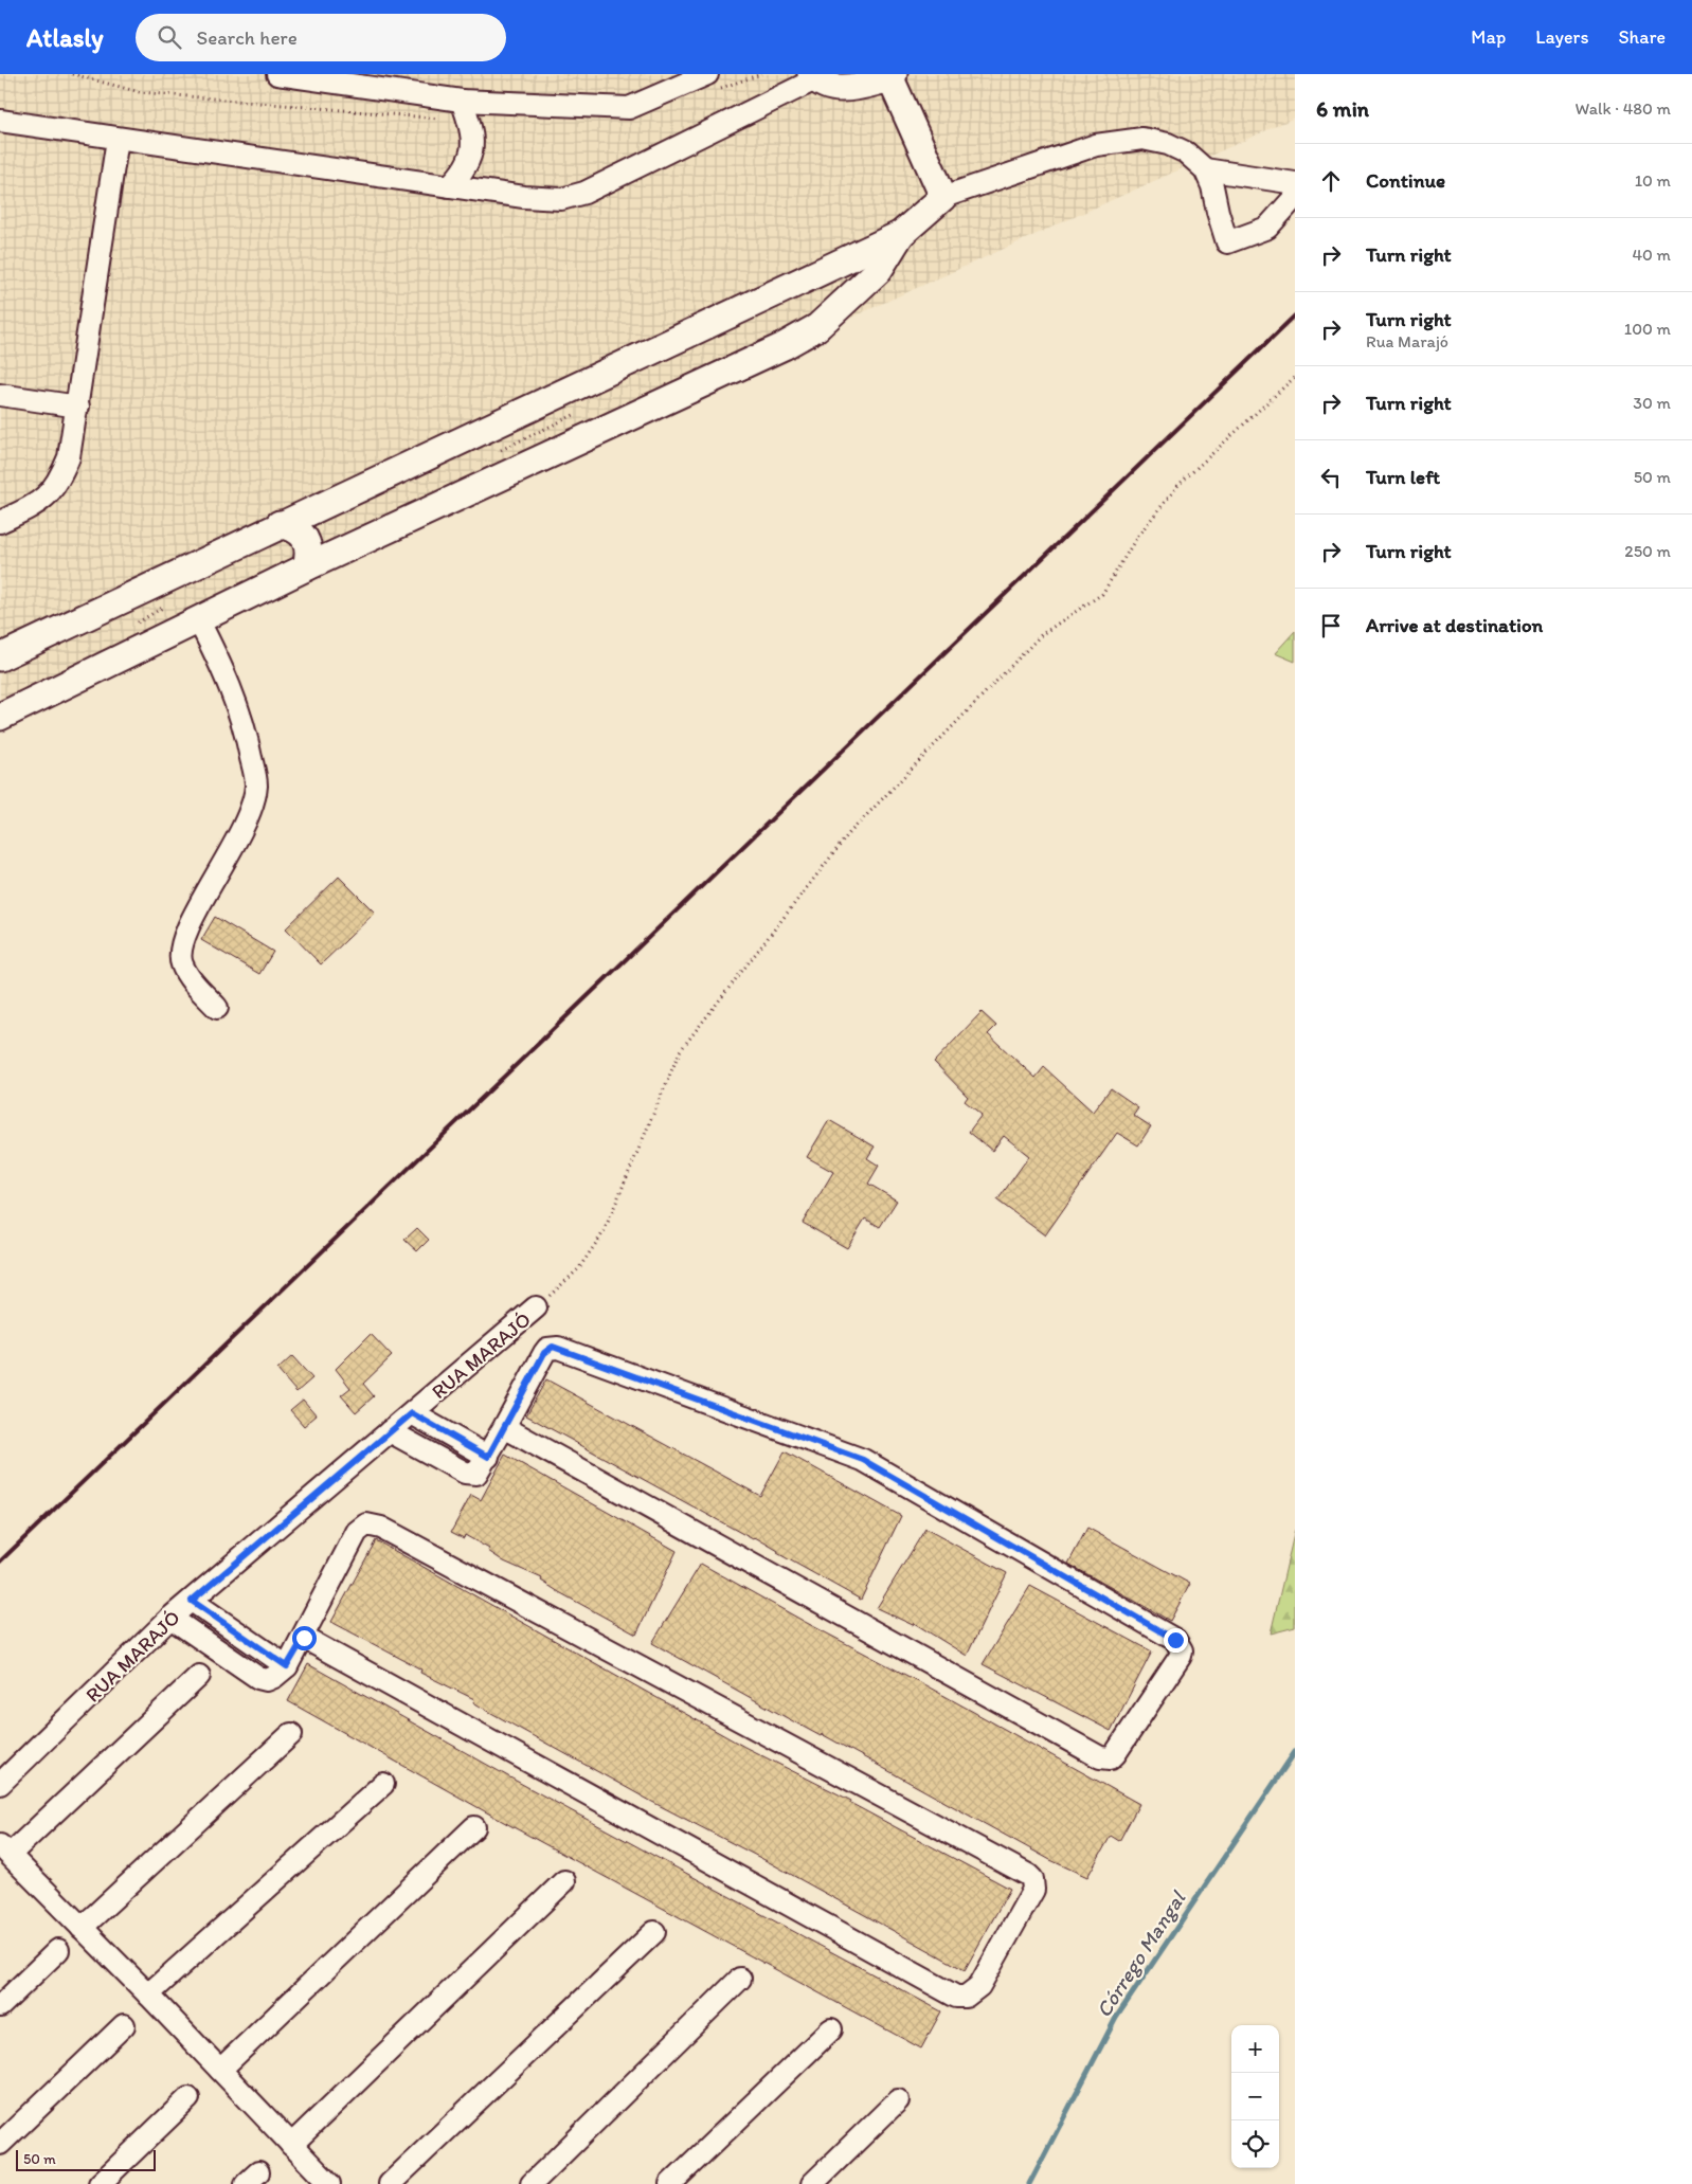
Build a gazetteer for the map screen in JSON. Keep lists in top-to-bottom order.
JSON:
{
  "streets": {
    "street": ["RUA MARAJÓ"]
  },
  "water": ["Córrego Mangal"],
  "scale_bar": "50 m",
  "page": {
    "header": "Atlasly",
    "search": "Search here",
    "nav": ["Map", "Layers", "Share"],
    "heading": ["6 min", "Walk · 480 m"],
    "list": [
      ["Continue", "10 m"],
      ["Turn right", "40 m"],
      ["Turn right", "Rua Marajó", "100 m"],
      ["Turn right", "30 m"],
      ["Turn left", "50 m"],
      ["Turn right", "250 m"],
      "Arrive at destination"
    ],
    "map_buttons": ["+", "−"],
    "scale": "50 m"
  }
}
